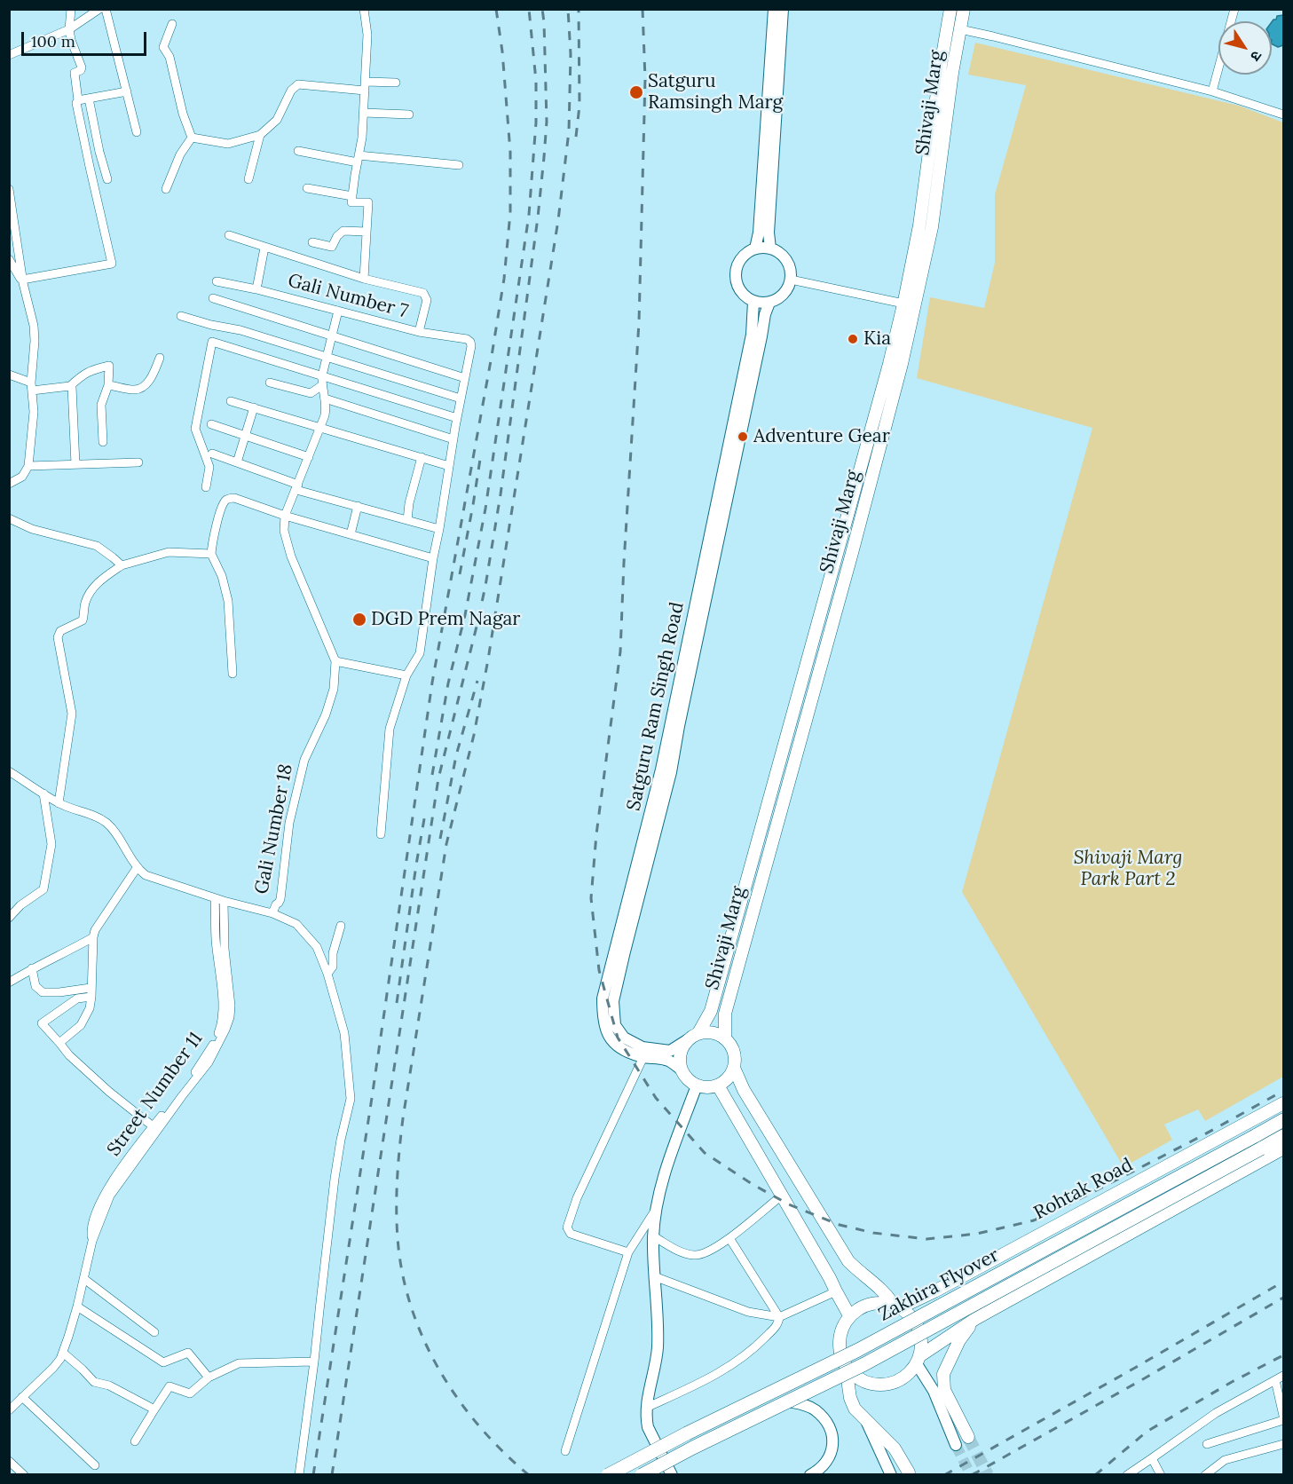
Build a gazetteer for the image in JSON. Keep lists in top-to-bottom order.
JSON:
{
  "streets": {
    "main road": ["Shivaji Marg", "Rohtak Road", "Zakhira Flyover"],
    "street": [
      "Gali Number 7",
      "Satguru Ram Singh Road",
      "Gali Number 18",
      "Street Number 11"
    ]
  },
  "crossings": [
    ["Shivaji Marg", "Satguru Ram Singh Road"]
  ],
  "parks": ["Shivaji Marg Park Part 2"],
  "places": [
    "Satguru Ramsingh Marg",
    "Kia",
    "Adventure Gear",
    "DGD Prem Nagar"
  ],
  "scale_bar": "100 m",
  "north": "bottom right"
}
